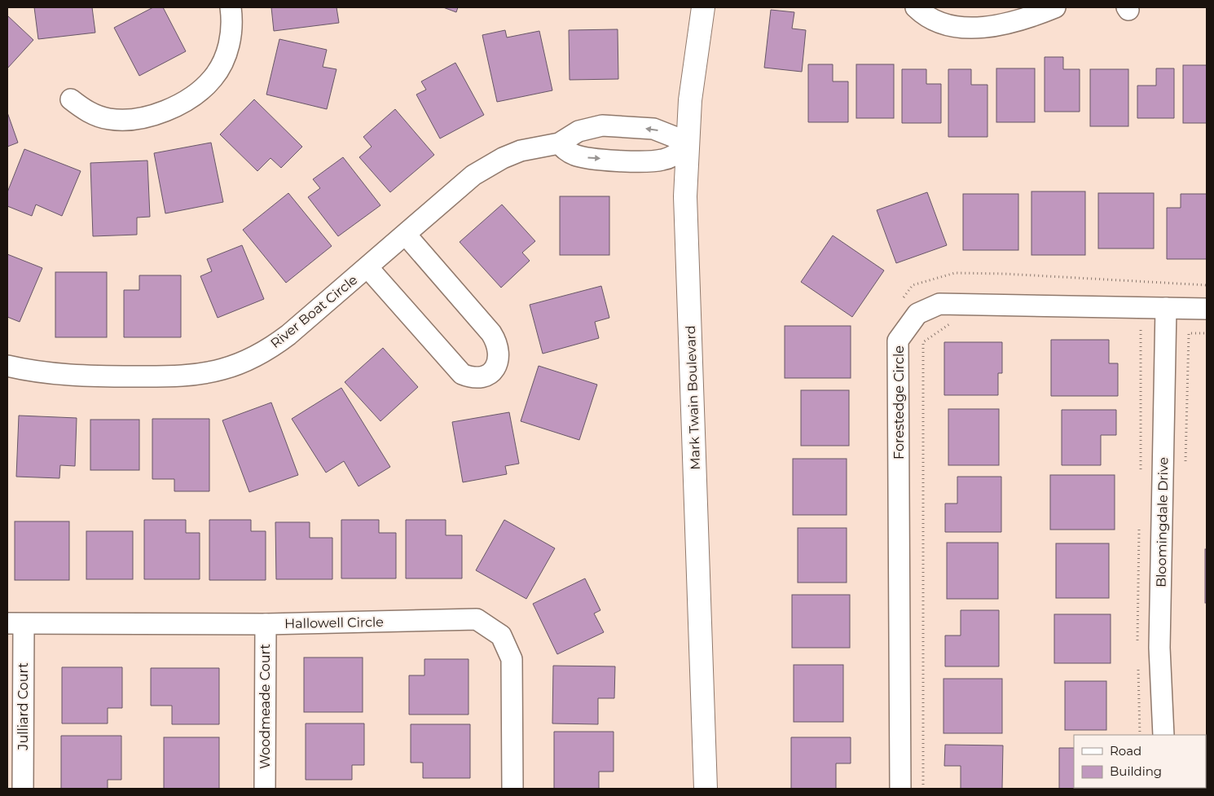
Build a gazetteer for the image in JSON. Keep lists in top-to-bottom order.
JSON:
{
  "streets": {
    "street": [
      "River Boat Circle",
      "Mark Twain Boulevard",
      "Forestedge Circle",
      "Bloomingdale Drive",
      "Hallowell Circle",
      "Julliard Court",
      "Woodmeade Court"
    ]
  },
  "crossings": [
    ["River Boat Circle", "Mark Twain Boulevard"],
    ["Forestedge Circle", "Bloomingdale Drive"],
    ["Hallowell Circle", "Julliard Court"],
    ["Hallowell Circle", "Woodmeade Court"]
  ],
  "legend": ["Road", "Building"]
}
